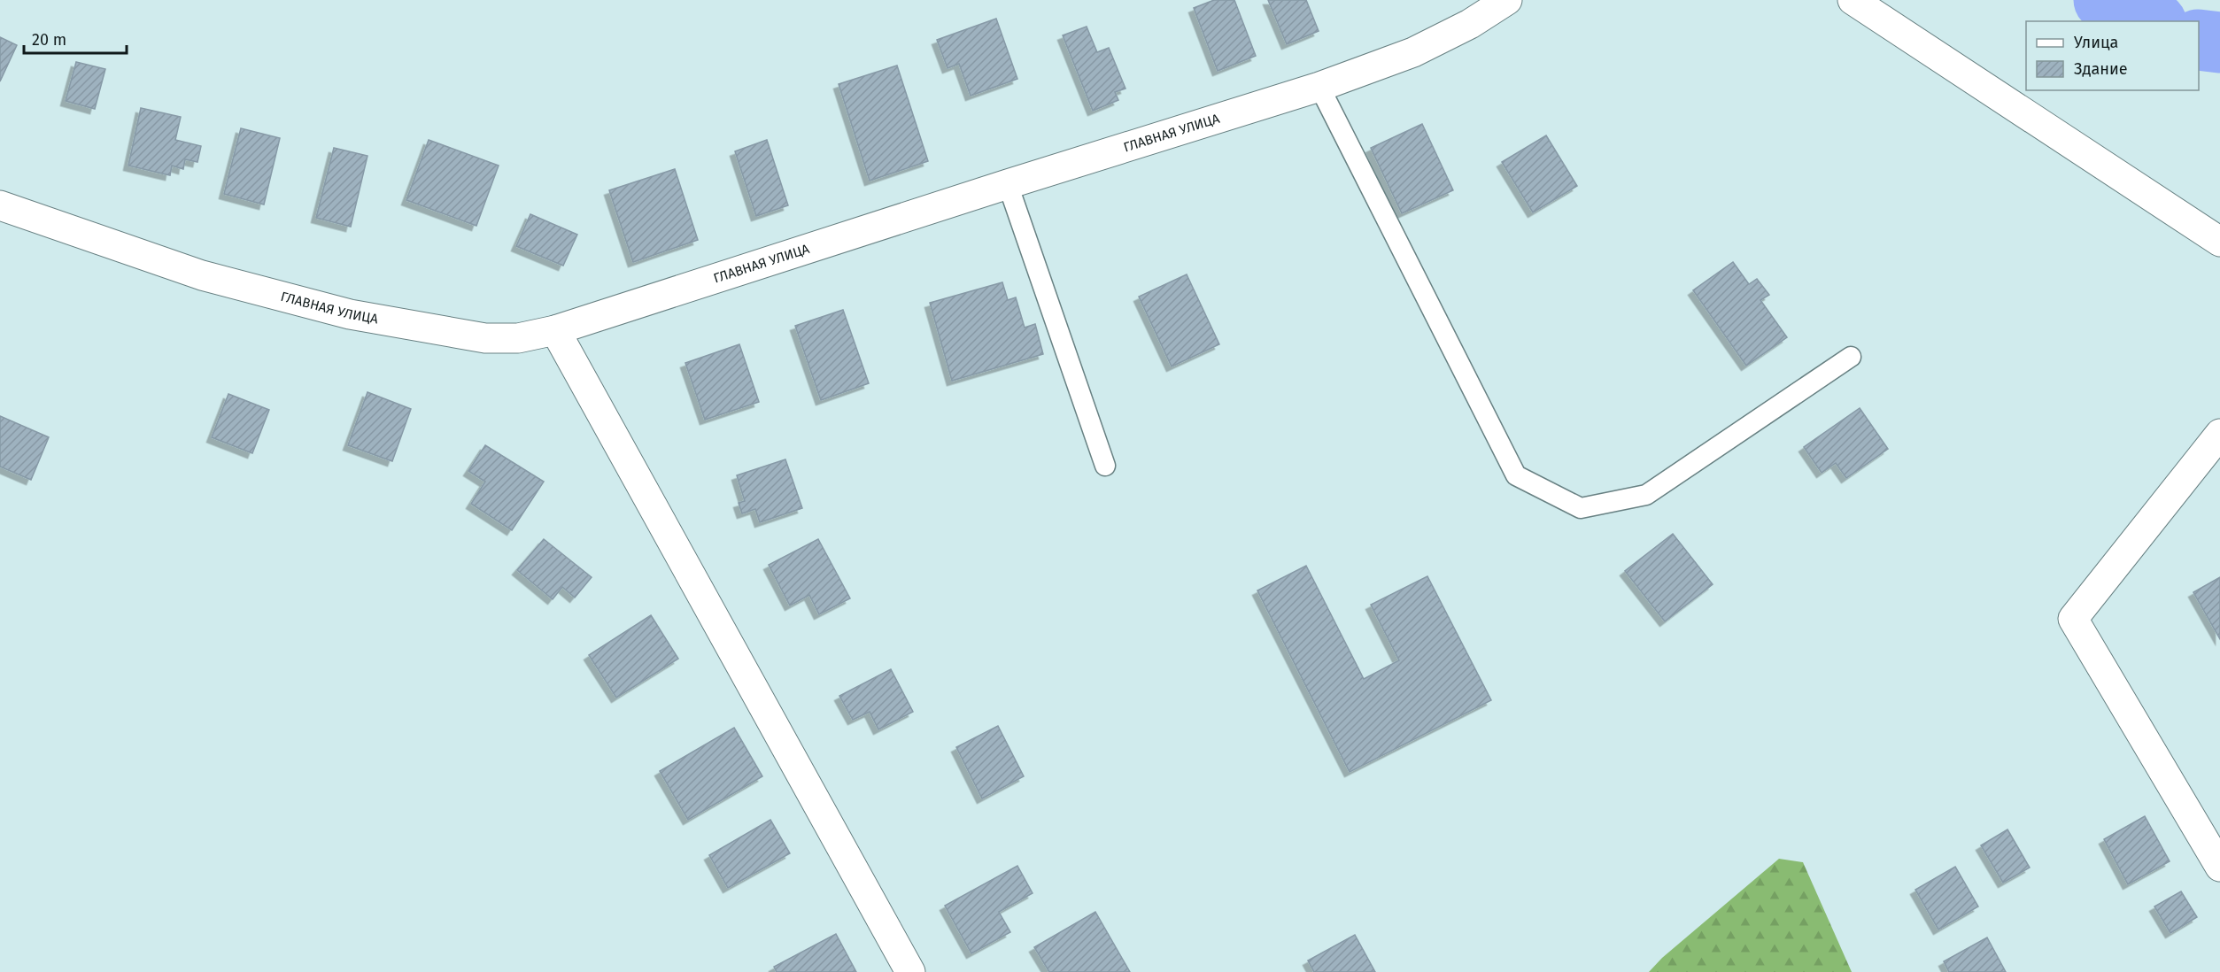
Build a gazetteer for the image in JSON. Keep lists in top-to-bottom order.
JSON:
{
  "streets": {
    "street": ["ГЛАВНАЯ УЛИЦА"]
  },
  "legend": ["Улица", "Здание"],
  "scale_bar": "20 m"
}
